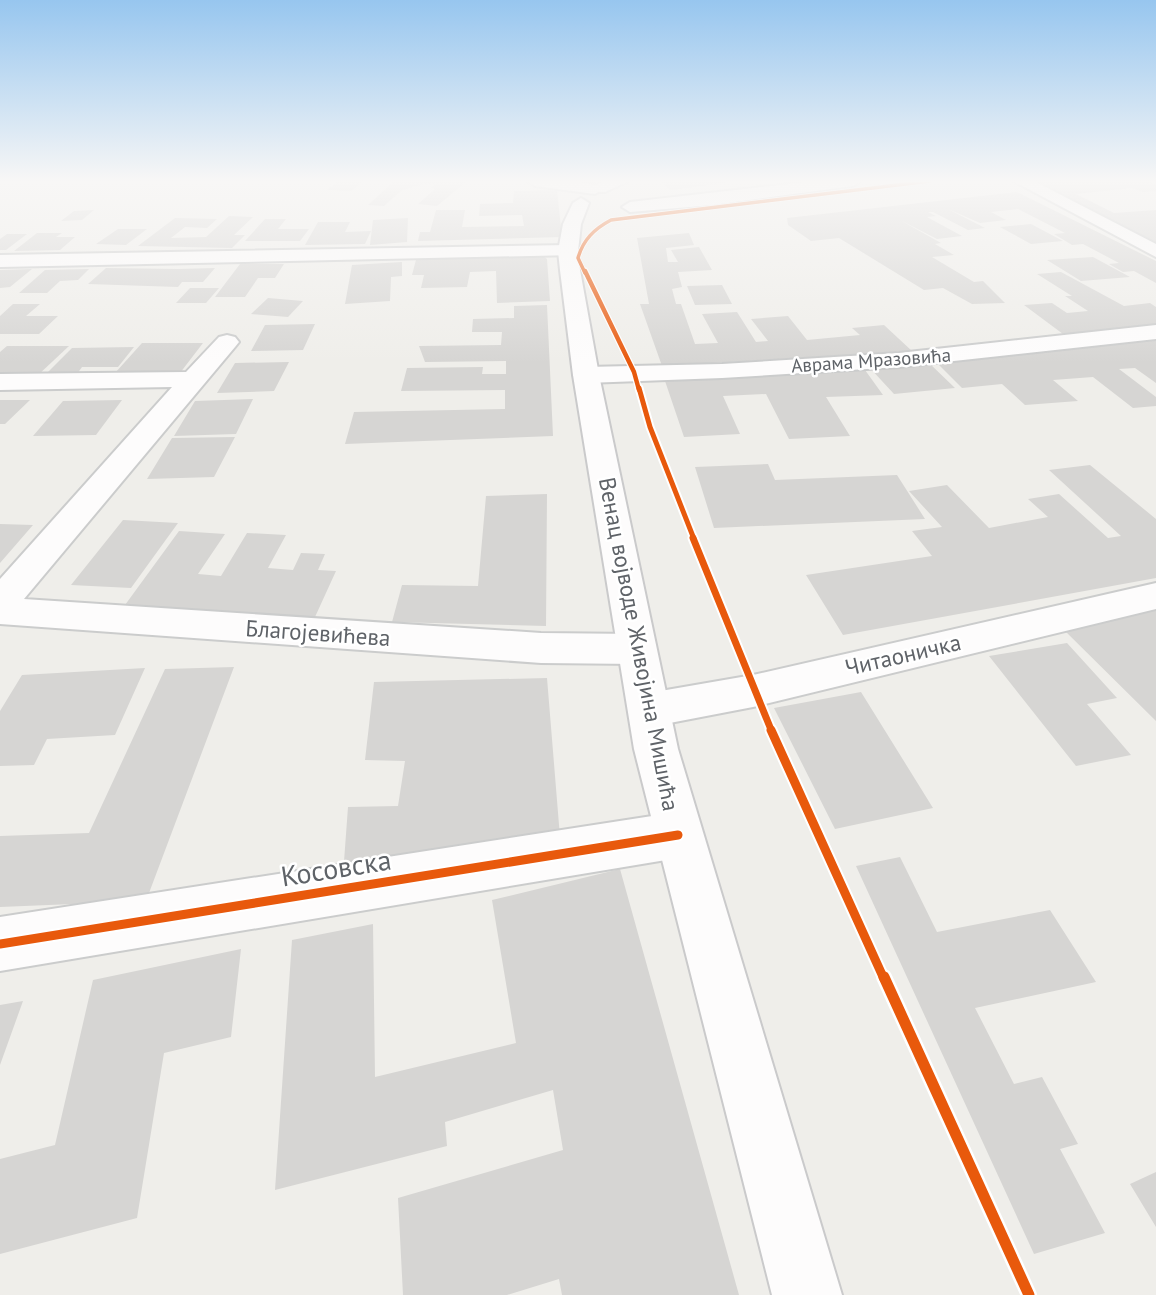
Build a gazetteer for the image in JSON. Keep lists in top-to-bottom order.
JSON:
{
  "streets": {
    "street": [
      "Аврама Мразовића",
      "Благојевићева",
      "Венац војводе Живојина Мишића",
      "Читаоничка",
      "Косовска"
    ]
  },
  "crossings": [
    ["Аврама Мразовића", "Венац војводе Живојина Мишића"],
    ["Благојевићева", "Венац војводе Живојина Мишића"],
    ["Венац војводе Живојина Мишића", "Читаоничка"],
    ["Венац војводе Живојина Мишића", "Косовска"]
  ]
}
